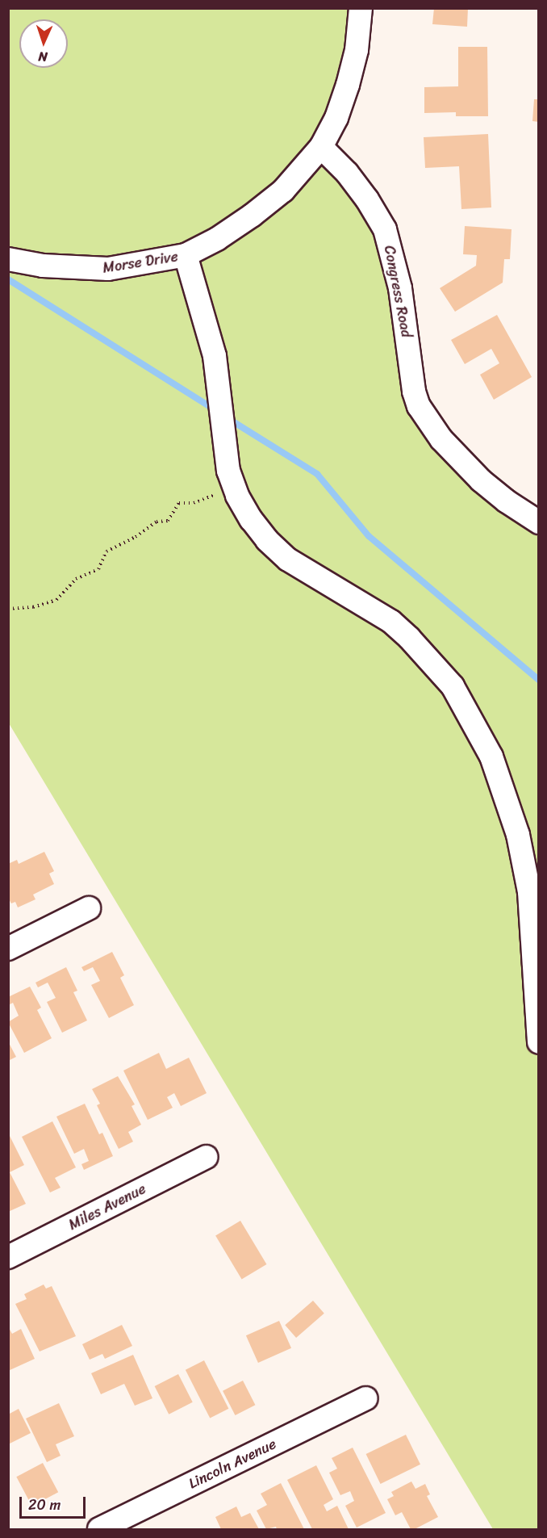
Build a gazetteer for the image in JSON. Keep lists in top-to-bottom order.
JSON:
{
  "streets": {
    "street": [
      "Morse Drive",
      "Congress Road",
      "Miles Avenue",
      "Lincoln Avenue"
    ]
  },
  "crossings": [
    ["Morse Drive", "Congress Road"]
  ],
  "scale_bar": "20 m",
  "north": "bottom"
}
